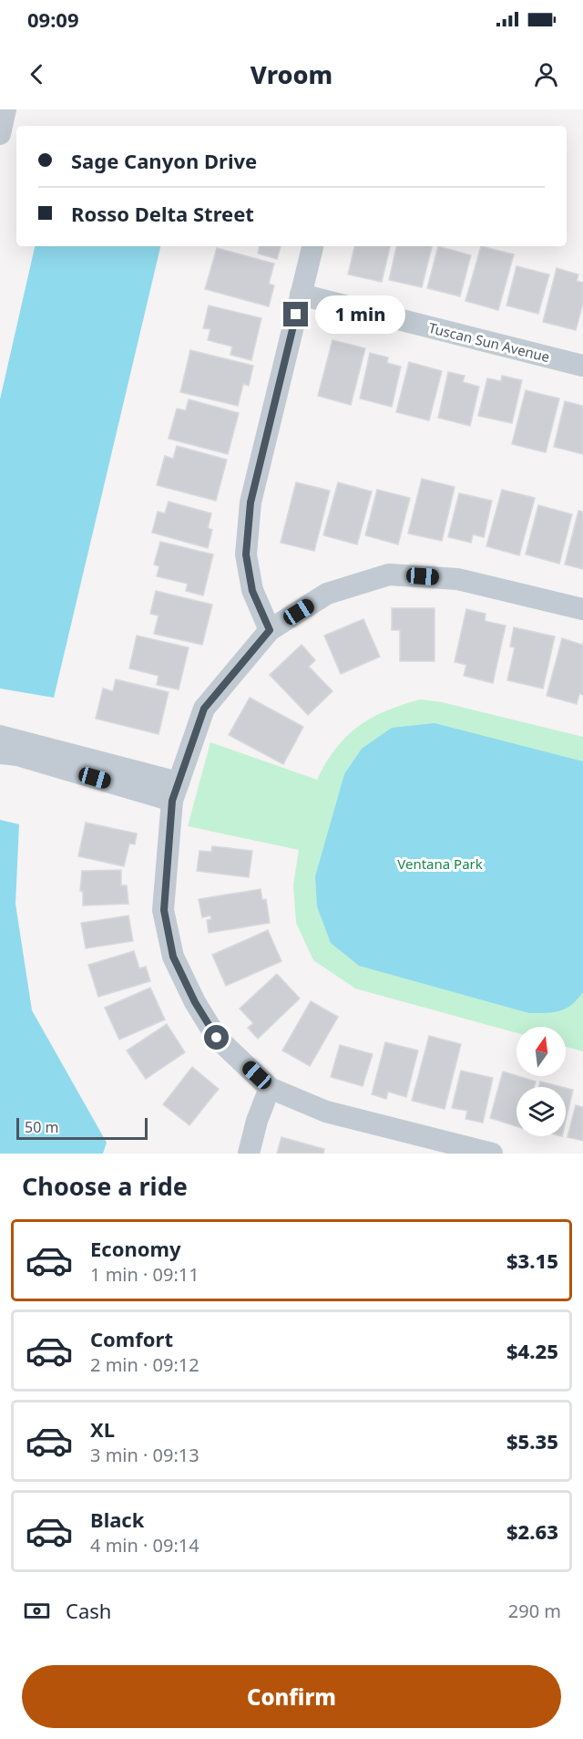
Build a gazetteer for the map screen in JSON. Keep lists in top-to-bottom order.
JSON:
{
  "streets": {
    "street": ["Tuscan Sun Avenue"]
  },
  "parks": ["Ventana Park"],
  "scale_bar": "50 m",
  "north": "top",
  "page": {
    "status": "09:09",
    "header": "Vroom",
    "banner": ["Sage Canyon Drive", "Rosso Delta Street"],
    "bubble": "1 min",
    "scale": "50 m",
    "heading": "Choose a ride",
    "list": [
      {
        "name": "Economy",
        "note": "1 min · 09:11",
        "value": "$3.15"
      },
      {
        "name": "Comfort",
        "note": "2 min · 09:12",
        "value": "$4.25"
      },
      {
        "name": "XL",
        "note": "3 min · 09:13",
        "value": "$5.35"
      },
      {
        "name": "Black",
        "note": "4 min · 09:14",
        "value": "$2.63"
      }
    ],
    "pay": ["Cash", "290 m"],
    "buttons": "Confirm"
  }
}
